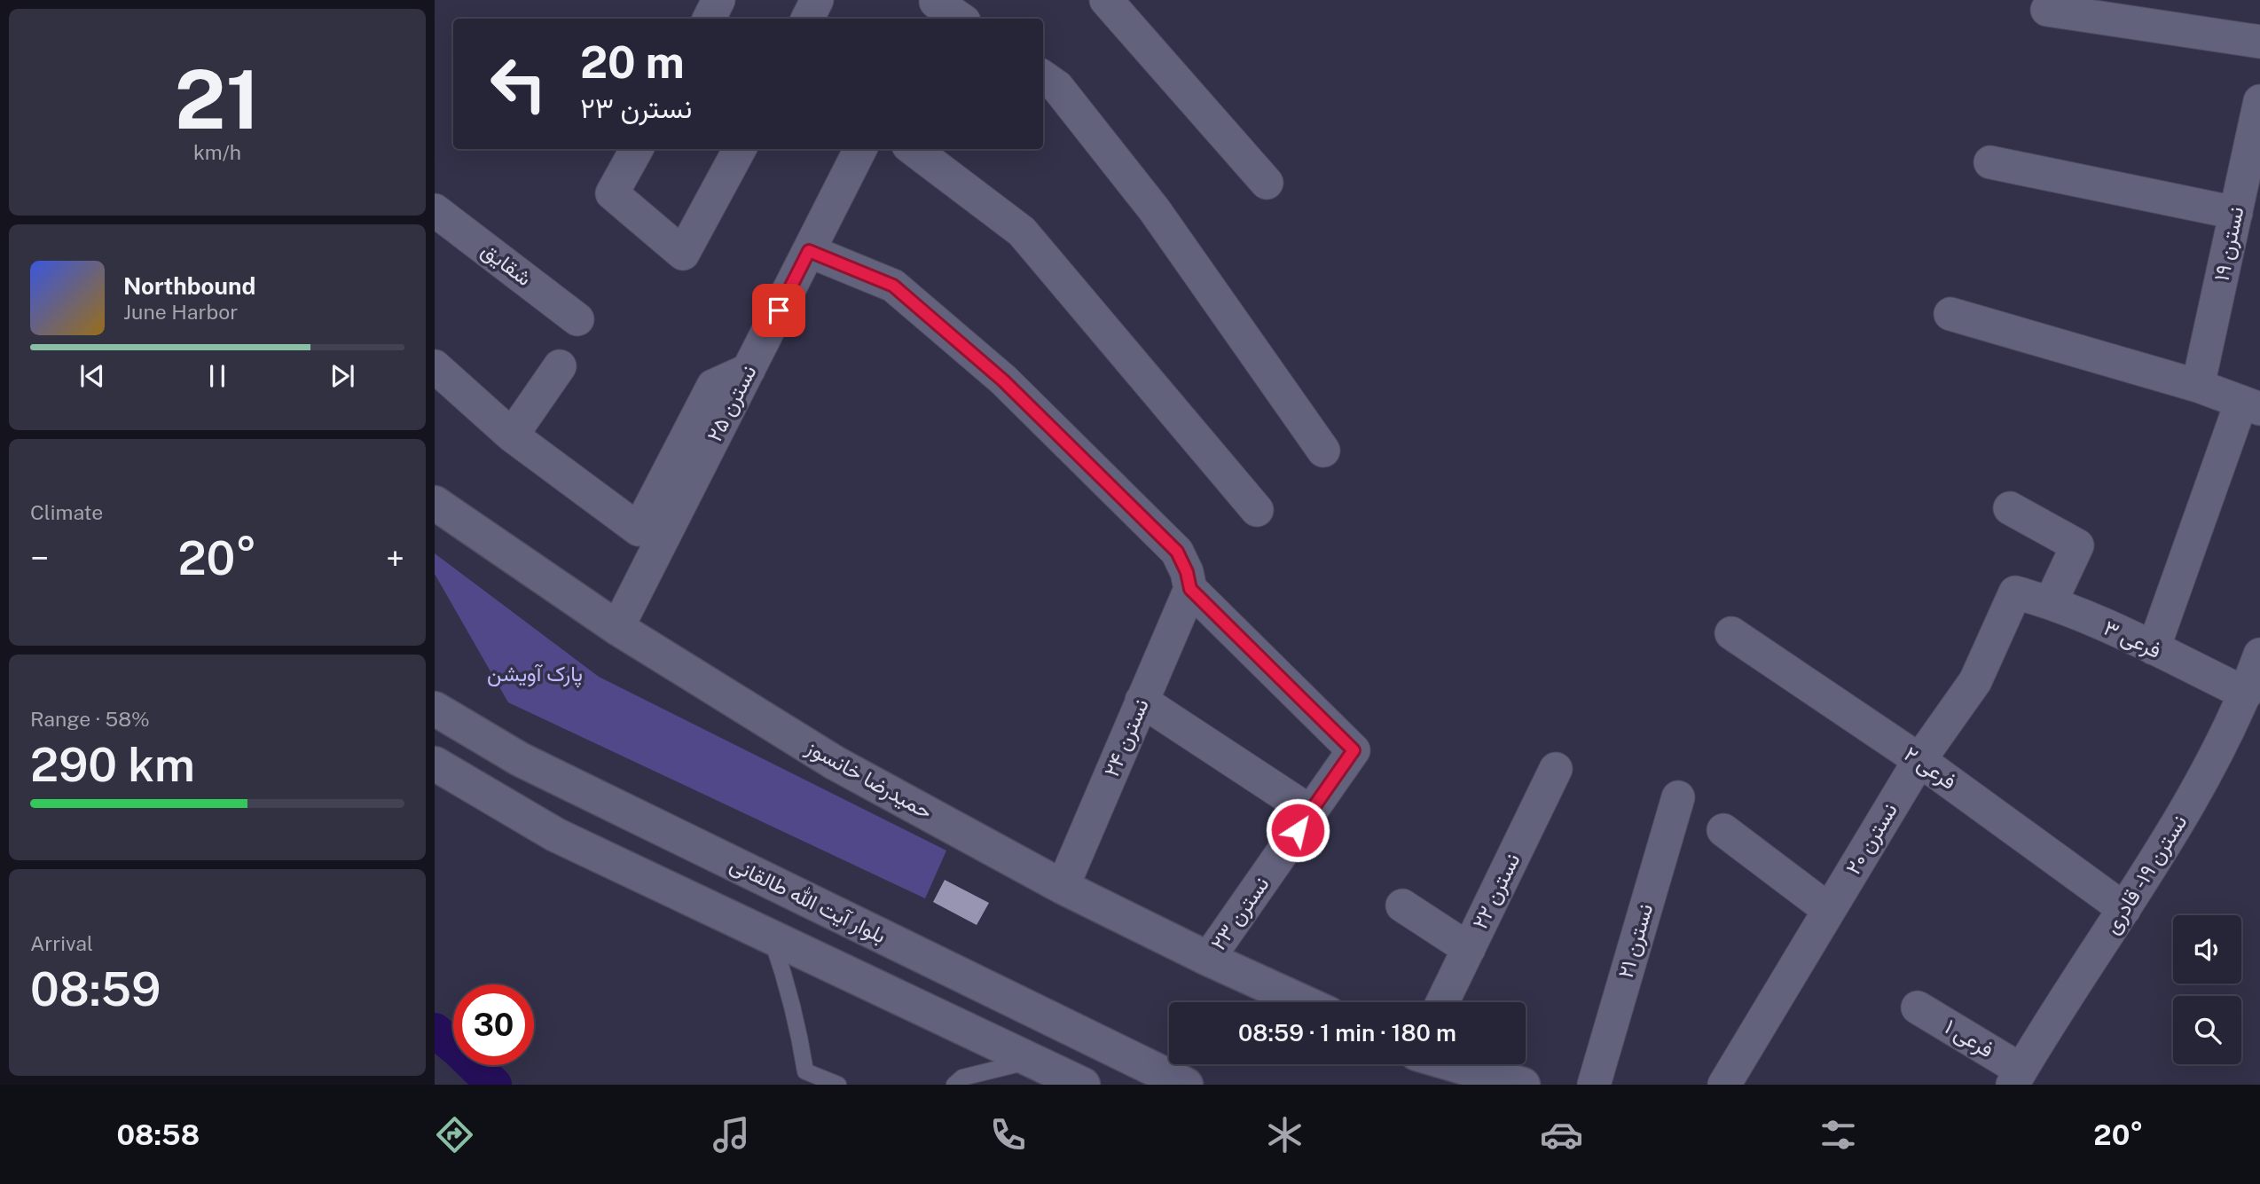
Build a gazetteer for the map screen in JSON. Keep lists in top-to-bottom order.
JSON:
{
  "streets": {
    "main road": ["حمیدرضا خانسوز", "بلوار آیت الله طالقانی"],
    "street": [
      "نسترن ۱۹",
      "شقایق",
      "نسترن ۲۵",
      "فرعی ۳",
      "نسترن ۲۴",
      "فرعی ۲",
      "نسترن ۲۰",
      "نسترن ۱۹ - قادری",
      "نسترن ۲۲",
      "نسترن ۲۳",
      "نسترن ۲۱",
      "فرعی ۱"
    ]
  },
  "crossings": [
    ["نسترن ۲۵", "حمیدرضا خانسوز"],
    ["فرعی ۳", "نسترن ۲۰"],
    ["فرعی ۳", "نسترن ۱۹ - قادری"],
    ["نسترن ۲۴", "حمیدرضا خانسوز"],
    ["نسترن ۲۴", "نسترن ۲۳"],
    ["فرعی ۲", "نسترن ۲۰"],
    ["فرعی ۲", "نسترن ۱۹ - قادری"],
    ["حمیدرضا خانسوز", "نسترن ۲۳"],
    ["نسترن ۱۹ - قادری", "فرعی ۱"]
  ],
  "parks": ["پارک آویشن"],
  "page": {
    "tile": [
      ["21", "km/h"],
      "Climate",
      ["Range · 58%", "290 km"],
      ["Arrival", "08:59"]
    ],
    "turn": ["20 m", "نسترن ۲۳"],
    "song": ["Northbound", "June Harbor"],
    "heat": ["−", "20°", "+"],
    "limit": "30",
    "trip": "08:59 · 1 min · 180 m",
    "tabs": ["08:58", "20°"]
  }
}
